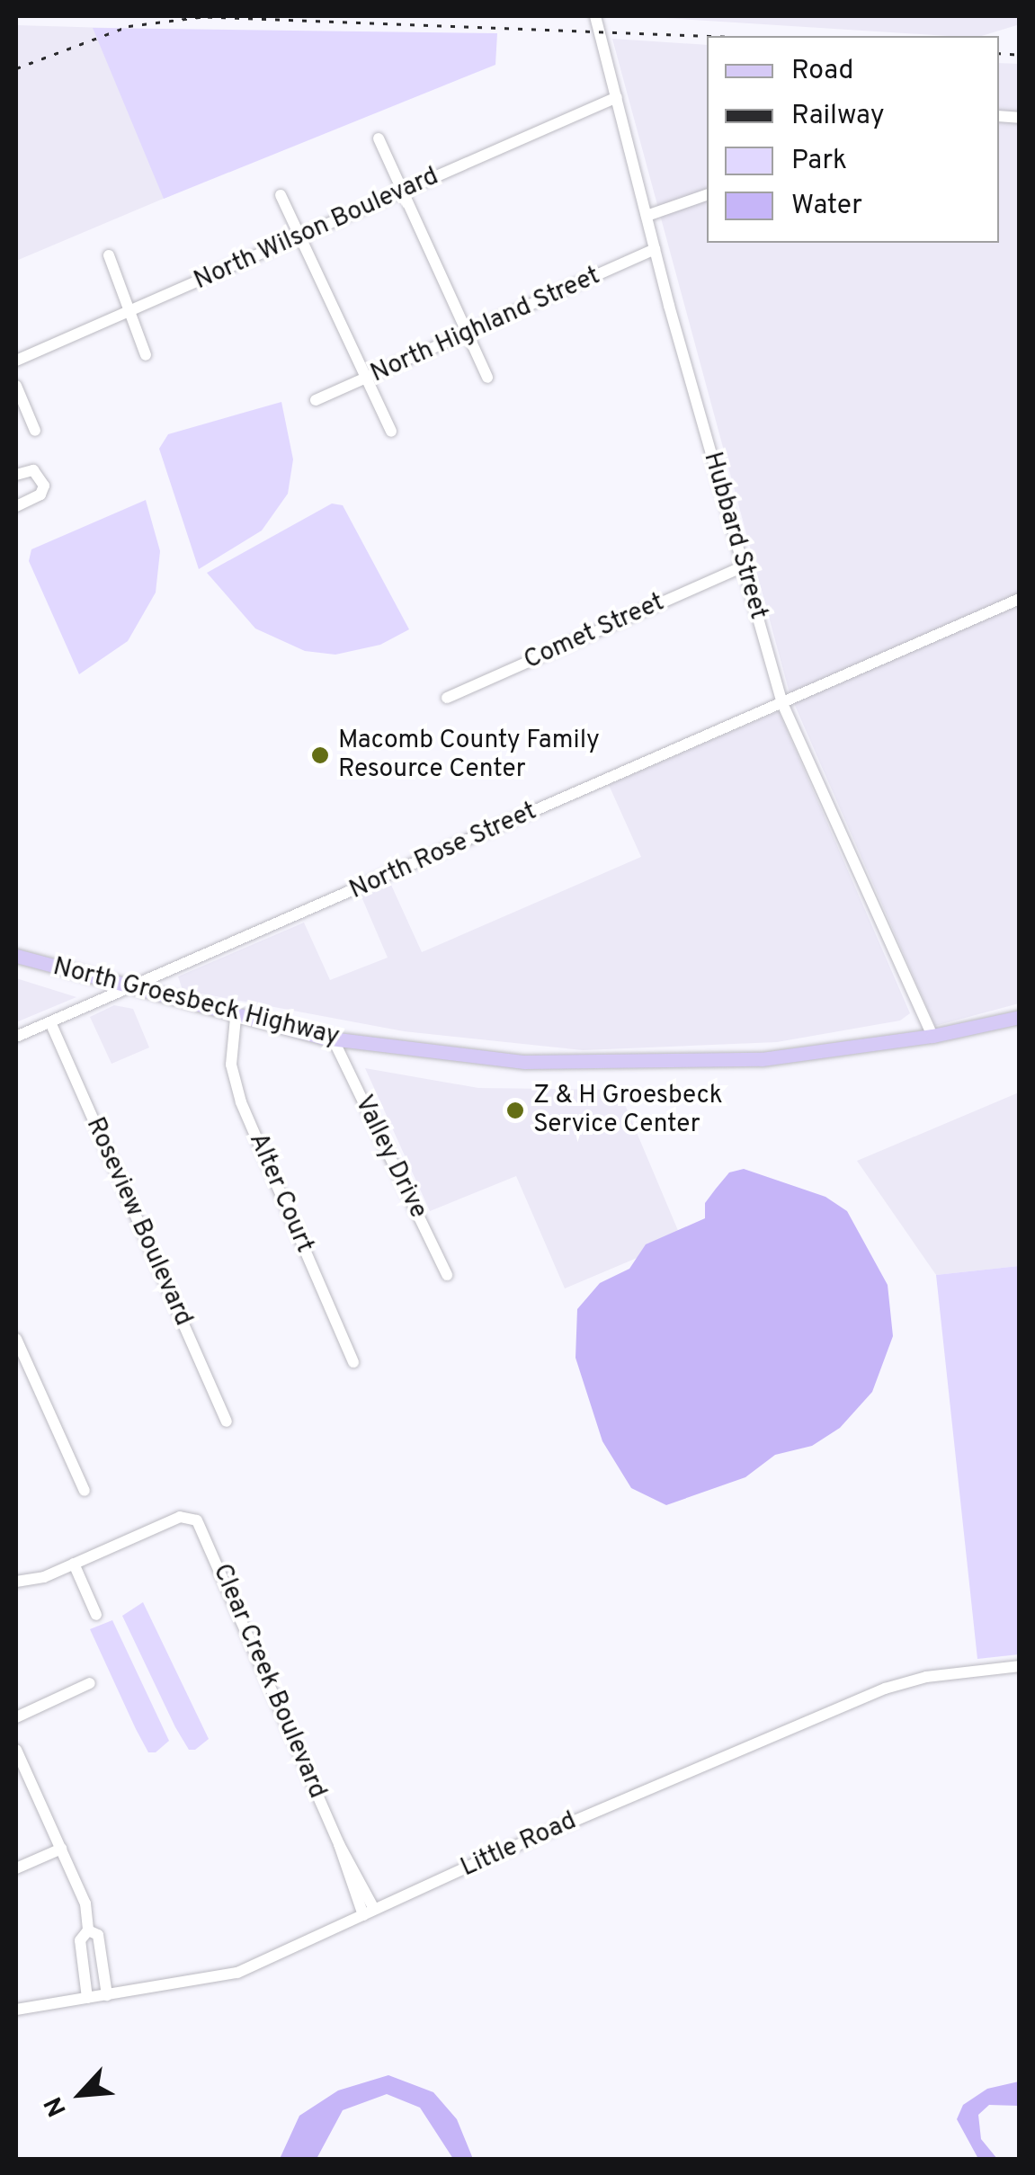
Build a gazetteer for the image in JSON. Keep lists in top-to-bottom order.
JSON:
{
  "streets": {
    "main road": ["North Groesbeck Highway"],
    "street": [
      "North Wilson Boulevard",
      "North Highland Street",
      "Hubbard Street",
      "Comet Street",
      "North Rose Street",
      "Valley Drive",
      "Alter Court",
      "Roseview Boulevard",
      "Clear Creek Boulevard",
      "Little Road"
    ]
  },
  "crossings": [
    ["North Wilson Boulevard", "Hubbard Street"],
    ["North Highland Street", "Hubbard Street"],
    ["Hubbard Street", "Comet Street"],
    ["Hubbard Street", "North Rose Street"],
    ["Hubbard Street", "North Groesbeck Highway"],
    ["North Rose Street", "North Groesbeck Highway"],
    ["North Rose Street", "Roseview Boulevard"],
    ["North Groesbeck Highway", "Valley Drive"],
    ["North Groesbeck Highway", "Alter Court"],
    ["Clear Creek Boulevard", "Little Road"]
  ],
  "places": ["Macomb County Family Resource Center", "Z & H Groesbeck Service Center"],
  "legend": [
    "Road",
    "Railway",
    "Park",
    "Water"
  ],
  "north": "bottom left"
}
